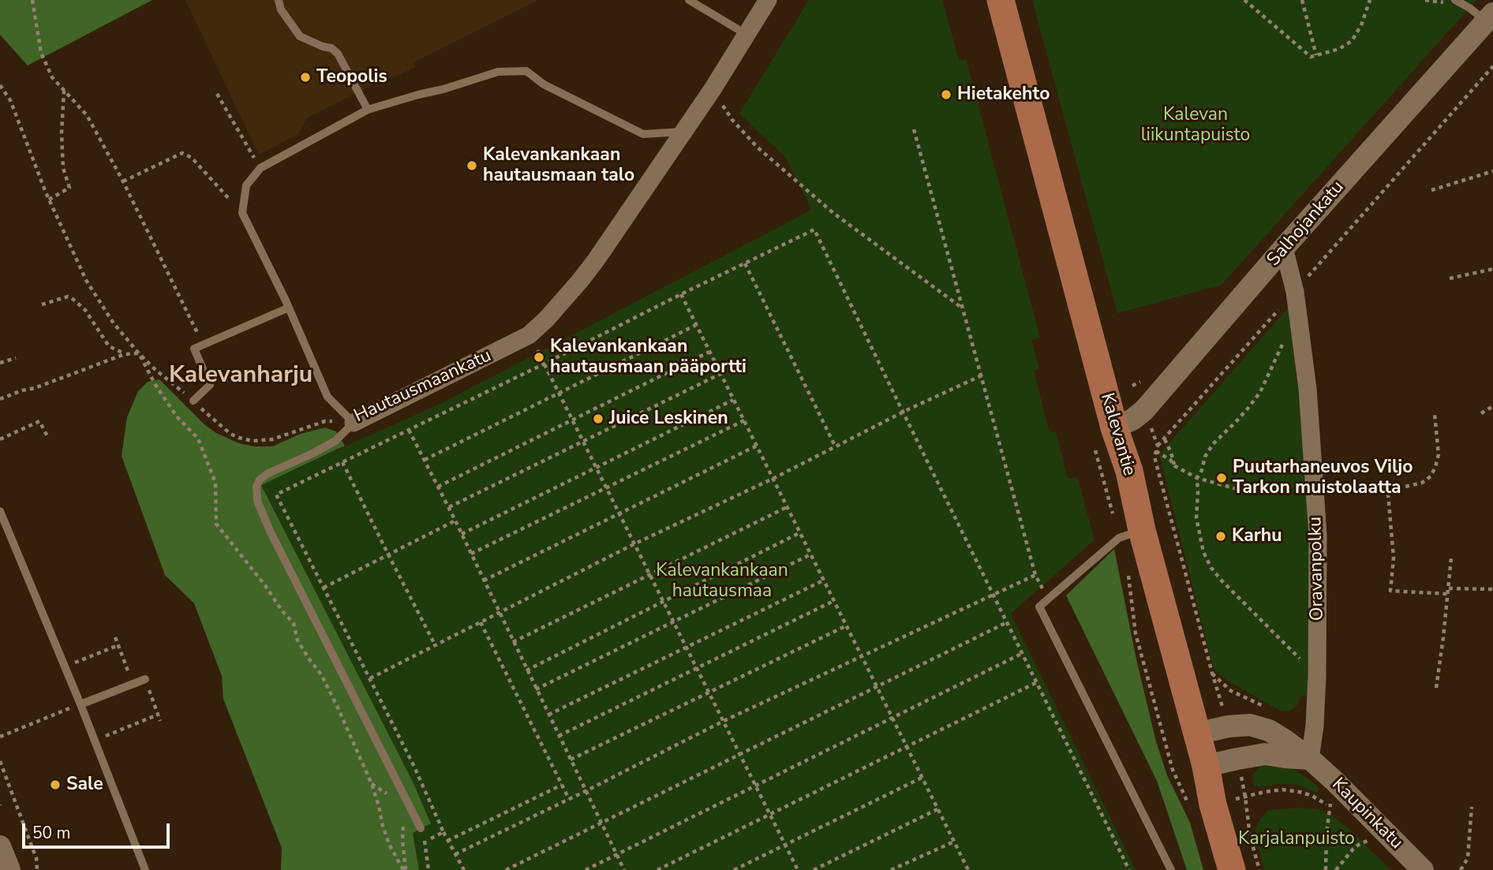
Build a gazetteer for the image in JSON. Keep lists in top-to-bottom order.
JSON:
{
  "streets": {
    "main road": ["Kalevantie"],
    "street": [
      "Salhojankatu",
      "Hautausmaankatu",
      "Oravanpolku",
      "Kaupinkatu"
    ]
  },
  "crossings": [
    ["Salhojankatu", "Kalevantie"],
    ["Salhojankatu", "Oravanpolku"],
    ["Kalevantie", "Kaupinkatu"],
    ["Oravanpolku", "Kaupinkatu"]
  ],
  "districts": ["Kalevanharju"],
  "parks": ["Kalevan liikuntapuisto", "Kalevankankaan hautausmaa", "Karjalanpuisto"],
  "places": [
    "Teopolis",
    "Hietakehto",
    "Kalevankankaan hautausmaan talo",
    "Kalevankankaan hautausmaan pääportti",
    "Juice Leskinen",
    "Puutarhaneuvos Viljo Tarkon muistolaatta",
    "Karhu",
    "Sale"
  ],
  "scale_bar": "50 m"
}
